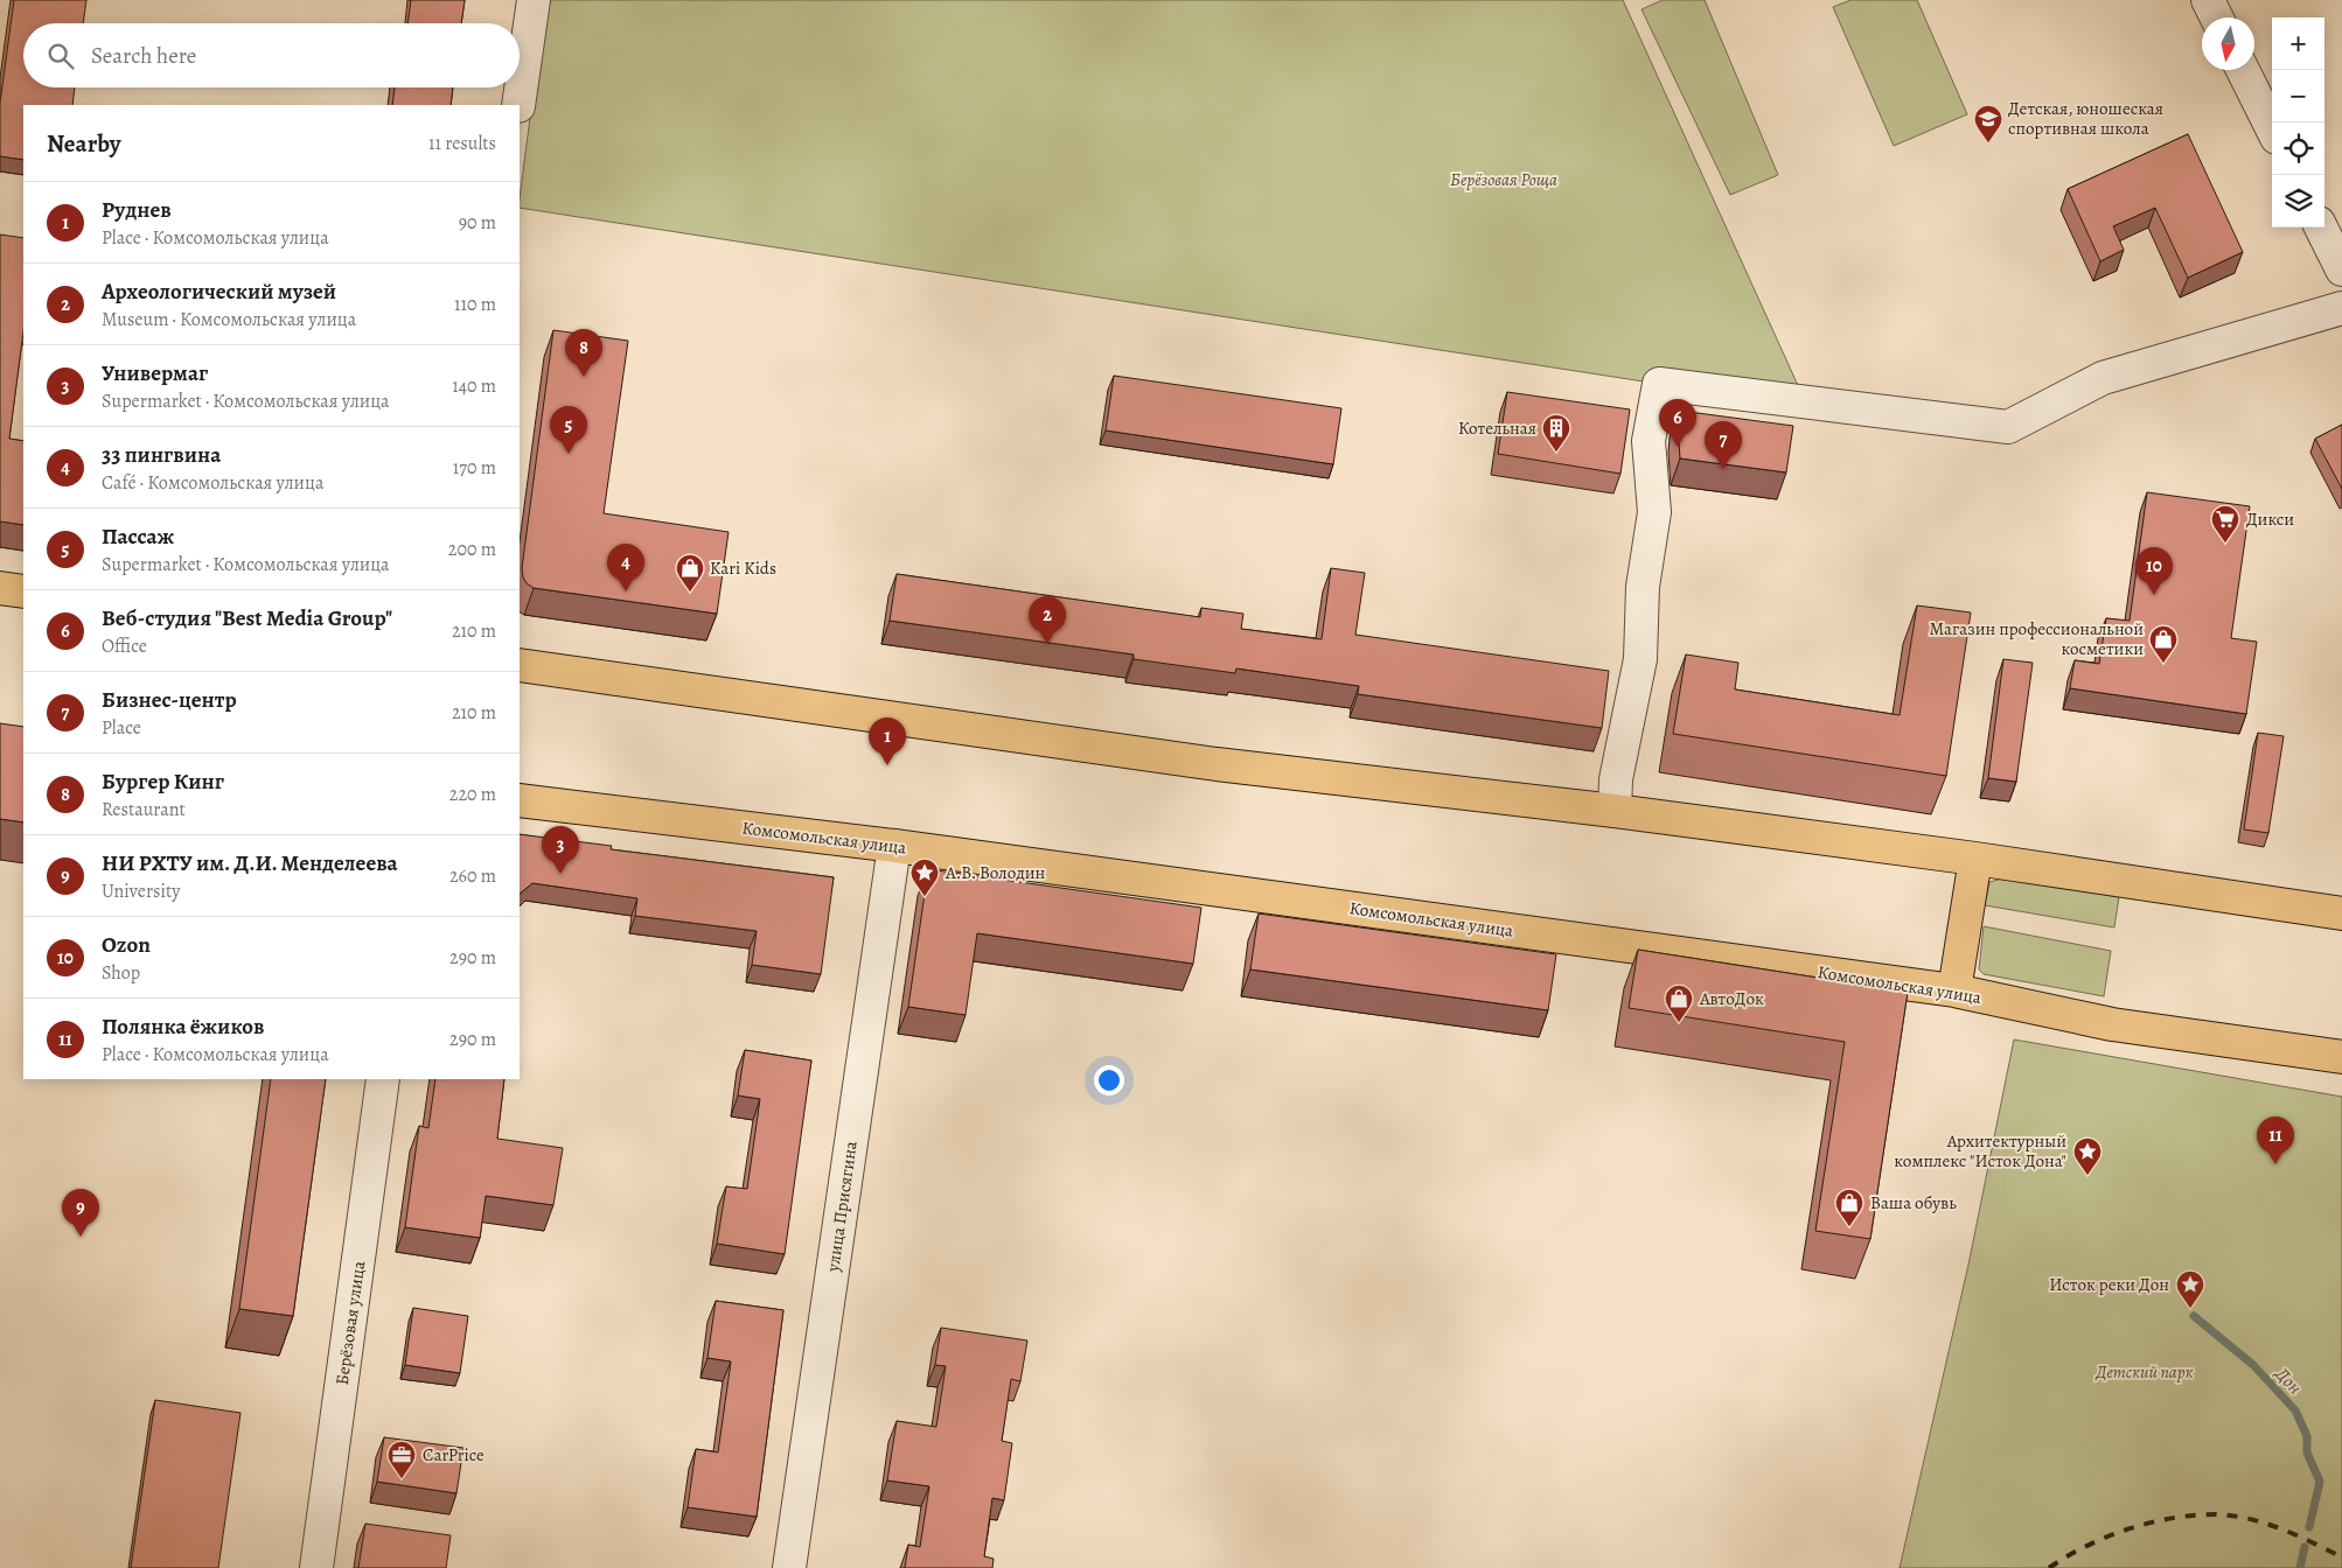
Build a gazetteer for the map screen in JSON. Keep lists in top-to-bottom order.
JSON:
{
  "streets": {
    "main road": ["Комсомольская улица"],
    "street": ["улица Присягина", "Берёзовая улица"]
  },
  "crossings": [
    ["Комсомольская улица", "улица Присягина"]
  ],
  "water": ["Дон"],
  "parks": ["Берёзовая Роща", "Детский парк"],
  "places": {
    "school or university": ["Детская, юношеская спортивная школа"],
    "building": ["Котельная"],
    "supermarket": ["Дикси"],
    "shop": [
      "Kari Kids",
      "Магазин профессиональной косметики",
      "АвтоДок",
      "Ваша обувь"
    ],
    "place": ["А.В. Володин", "Архитектурный комплекс \"Исток Дона\"", "Исток реки Дон"],
    "office": ["CarPrice"]
  },
  "north": "bottom",
  "page": {
    "map_buttons": ["+", "−"],
    "search": "Search here",
    "heading": ["Nearby", "11 results"],
    "list": [
      {
        "mark": "1",
        "name": "Руднев",
        "note": "Place · Комсомольская улица",
        "value": "90 m"
      },
      {
        "mark": "2",
        "name": "Археологический музей",
        "note": "Museum · Комсомольская улица",
        "value": "110 m"
      },
      {
        "mark": "3",
        "name": "Универмаг",
        "note": "Supermarket · Комсомольская улица",
        "value": "140 m"
      },
      {
        "mark": "4",
        "name": "33 пингвина",
        "note": "Café · Комсомольская улица",
        "value": "170 m"
      },
      {
        "mark": "5",
        "name": "Пассаж",
        "note": "Supermarket · Комсомольская улица",
        "value": "200 m"
      },
      {
        "mark": "6",
        "name": "Веб-студия \"Best Media Group\"",
        "note": "Office",
        "value": "210 m"
      },
      {
        "mark": "7",
        "name": "Бизнес-центр",
        "note": "Place",
        "value": "210 m"
      },
      {
        "mark": "8",
        "name": "Бургер Кинг",
        "note": "Restaurant",
        "value": "220 m"
      },
      {
        "mark": "9",
        "name": "НИ РХТУ им. Д.И. Менделеева",
        "note": "University",
        "value": "260 m"
      },
      {
        "mark": "10",
        "name": "Ozon",
        "note": "Shop",
        "value": "290 m"
      },
      {
        "mark": "11",
        "name": "Полянка ёжиков",
        "note": "Place · Комсомольская улица",
        "value": "290 m"
      }
    ],
    "pins": [
      "8",
      "6",
      "5",
      "7",
      "4",
      "10",
      "2",
      "1",
      "3",
      "11",
      "9"
    ]
  }
}
